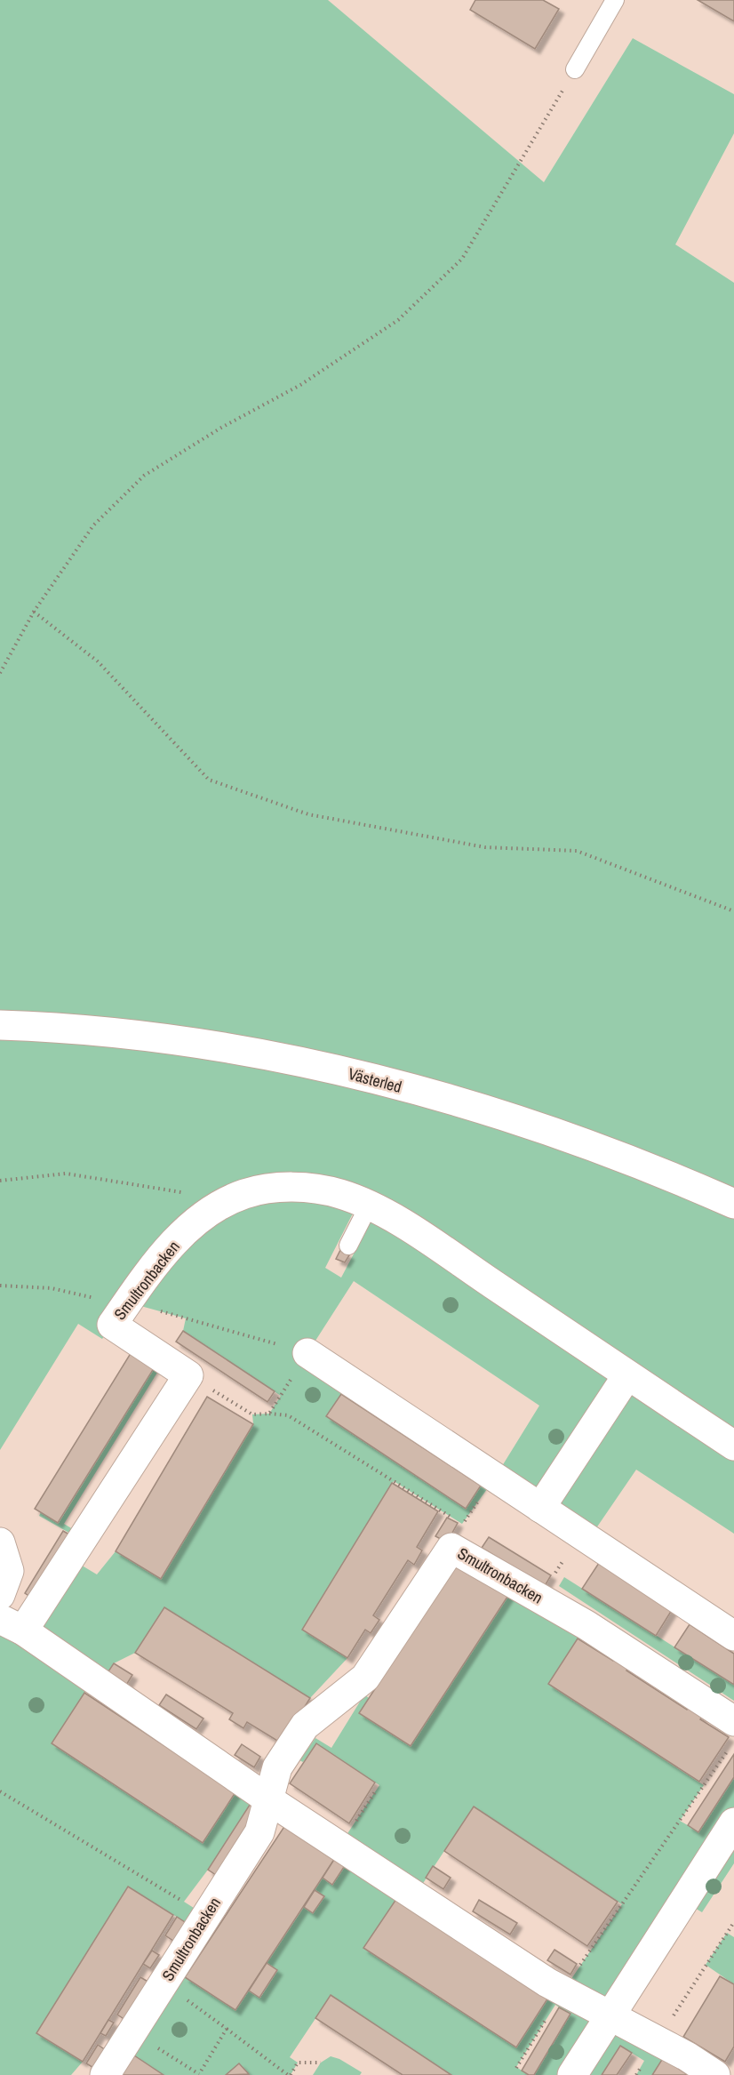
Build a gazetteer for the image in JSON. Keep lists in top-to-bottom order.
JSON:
{
  "streets": {
    "street": ["Västerled", "Smultronbacken"]
  }
}
